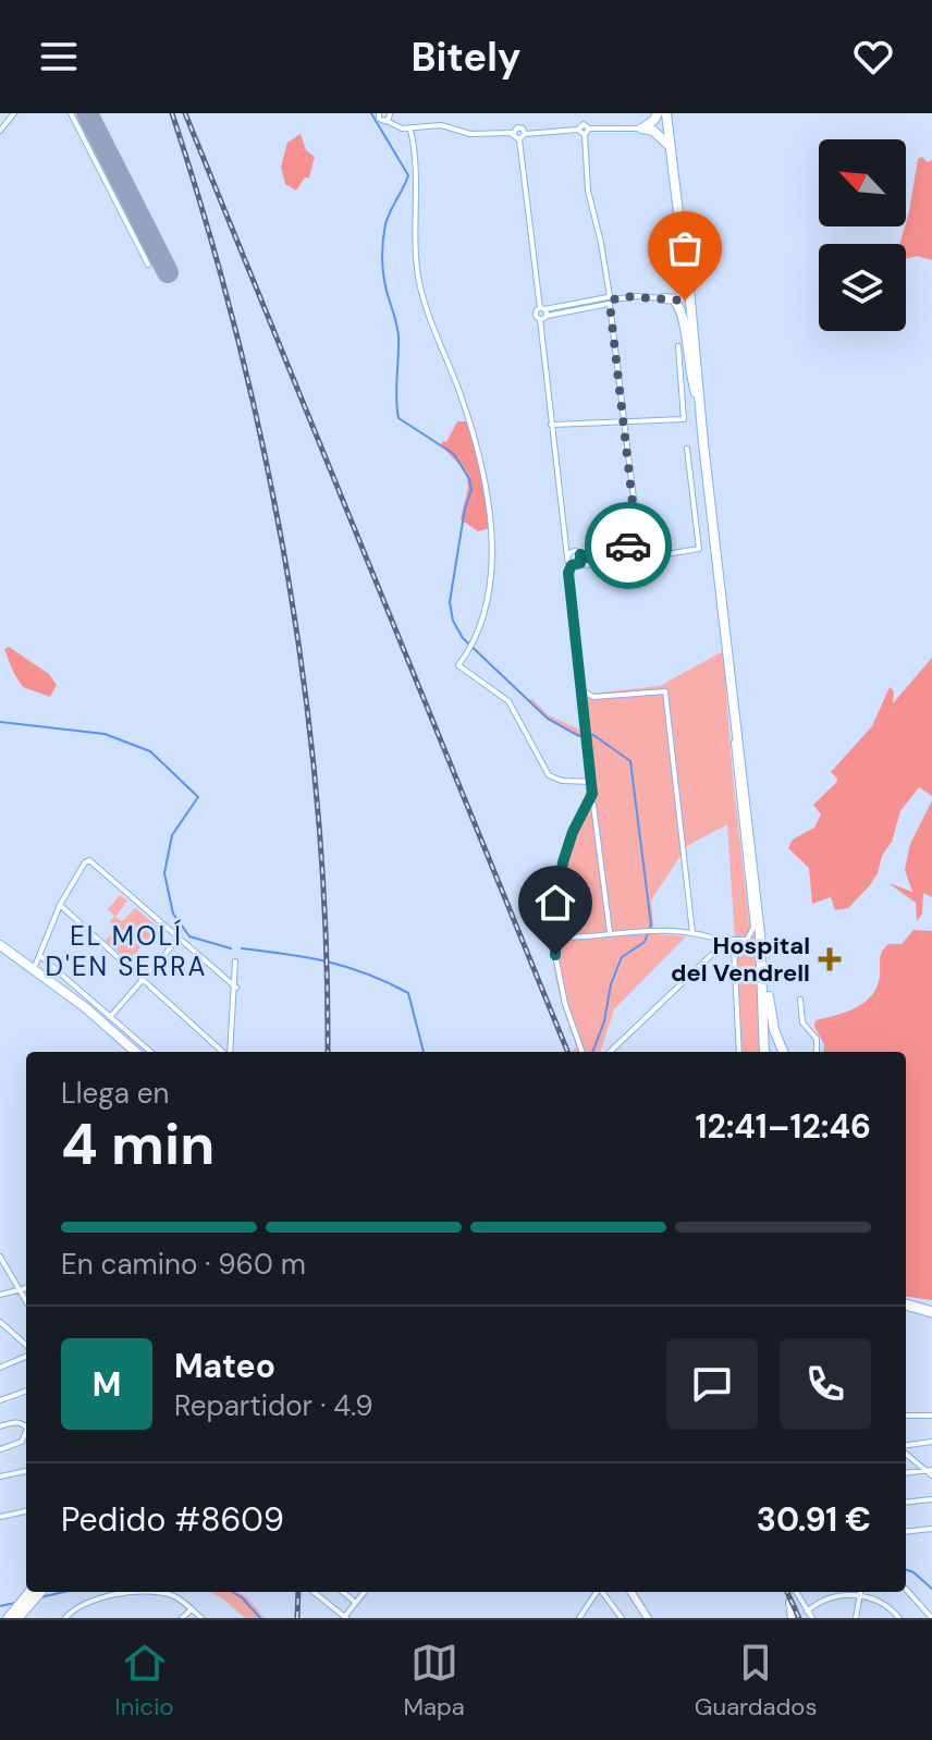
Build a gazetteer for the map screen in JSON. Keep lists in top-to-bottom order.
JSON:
{
  "districts": ["EL MOLÍ D'EN SERRA"],
  "places": {
    "health": ["Hospital del Vendrell"]
  },
  "north": "top left",
  "page": {
    "header": "Bitely",
    "heading": ["4 min", "Llega en", "12:41–12:46"],
    "panel": [
      "Mateo",
      "Repartidor · 4.9",
      "Pedido #8609",
      "30.91 €"
    ],
    "bar": "En camino · 960 m",
    "round": "M",
    "tabs": ["Inicio", "Mapa", "Guardados"]
  }
}
